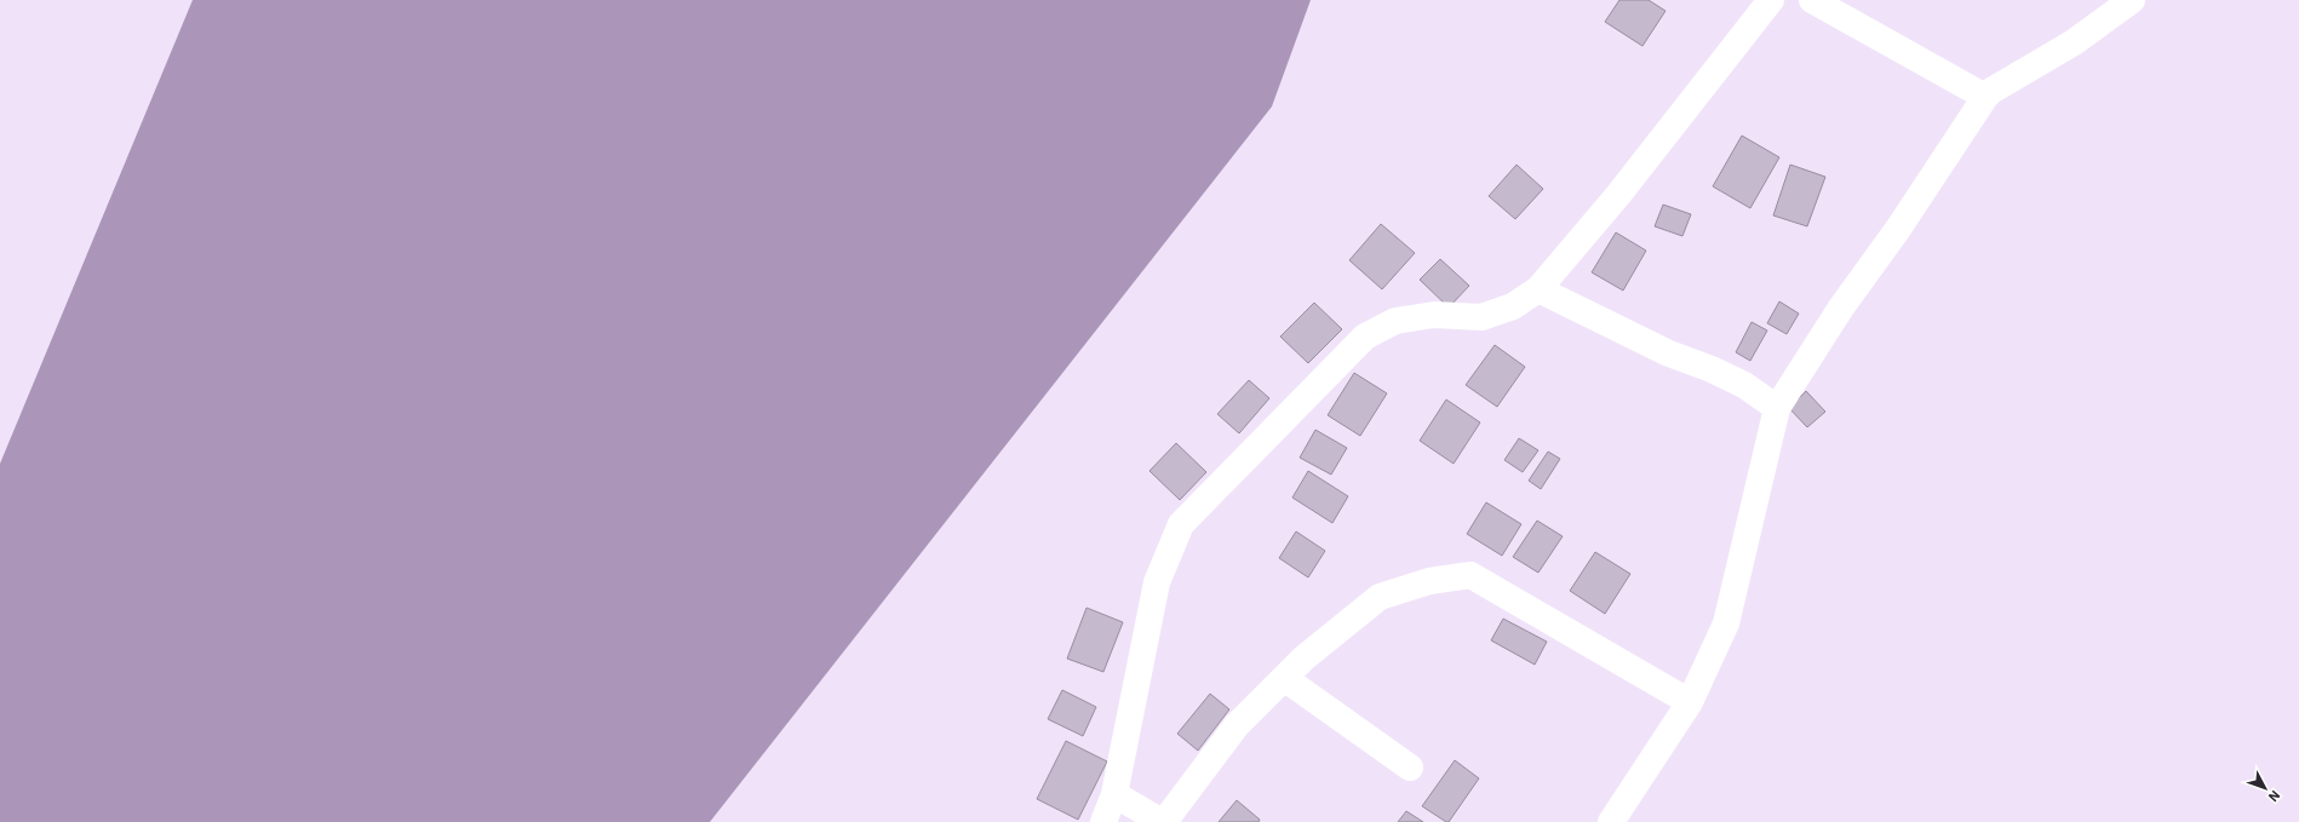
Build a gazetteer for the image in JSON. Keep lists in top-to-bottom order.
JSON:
{
  "north": "bottom right"
}
